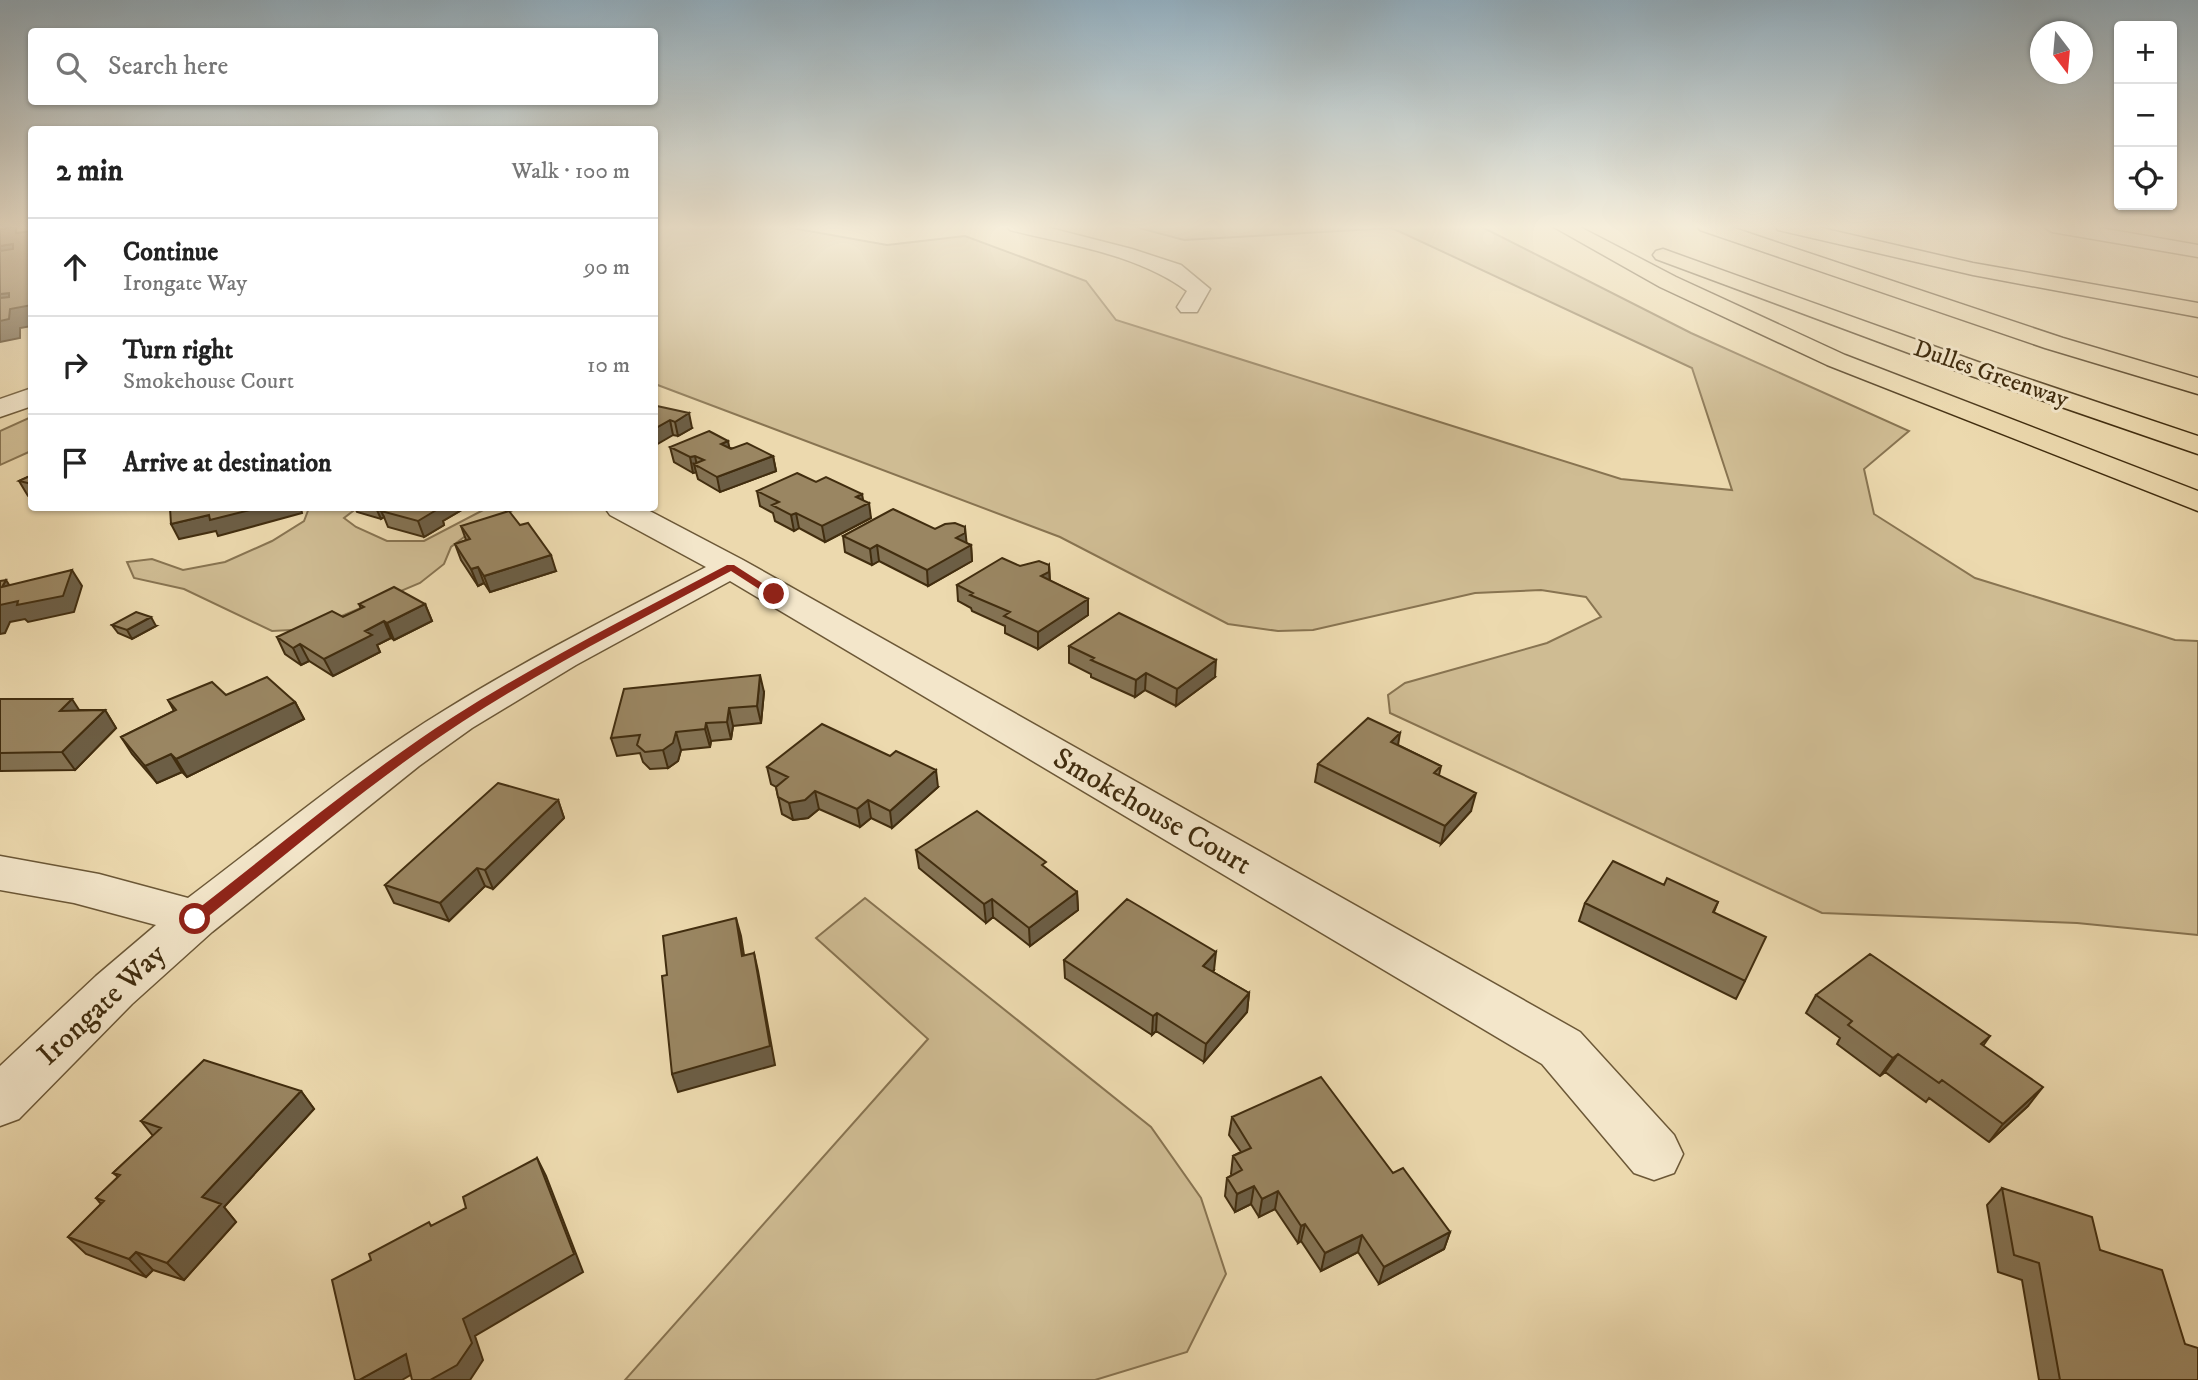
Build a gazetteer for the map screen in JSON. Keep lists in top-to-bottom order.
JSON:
{
  "streets": {
    "highway": ["Dulles Greenway"],
    "street": ["Smokehouse Court", "Irongate Way"]
  },
  "crossings": [
    ["Smokehouse Court", "Irongate Way"]
  ],
  "north": "bottom",
  "page": {
    "map_buttons": ["+", "−"],
    "search": "Search here",
    "heading": ["2 min", "Walk · 100 m"],
    "list": [
      ["Continue", "Irongate Way", "90 m"],
      ["Turn right", "Smokehouse Court", "10 m"],
      "Arrive at destination"
    ]
  }
}
